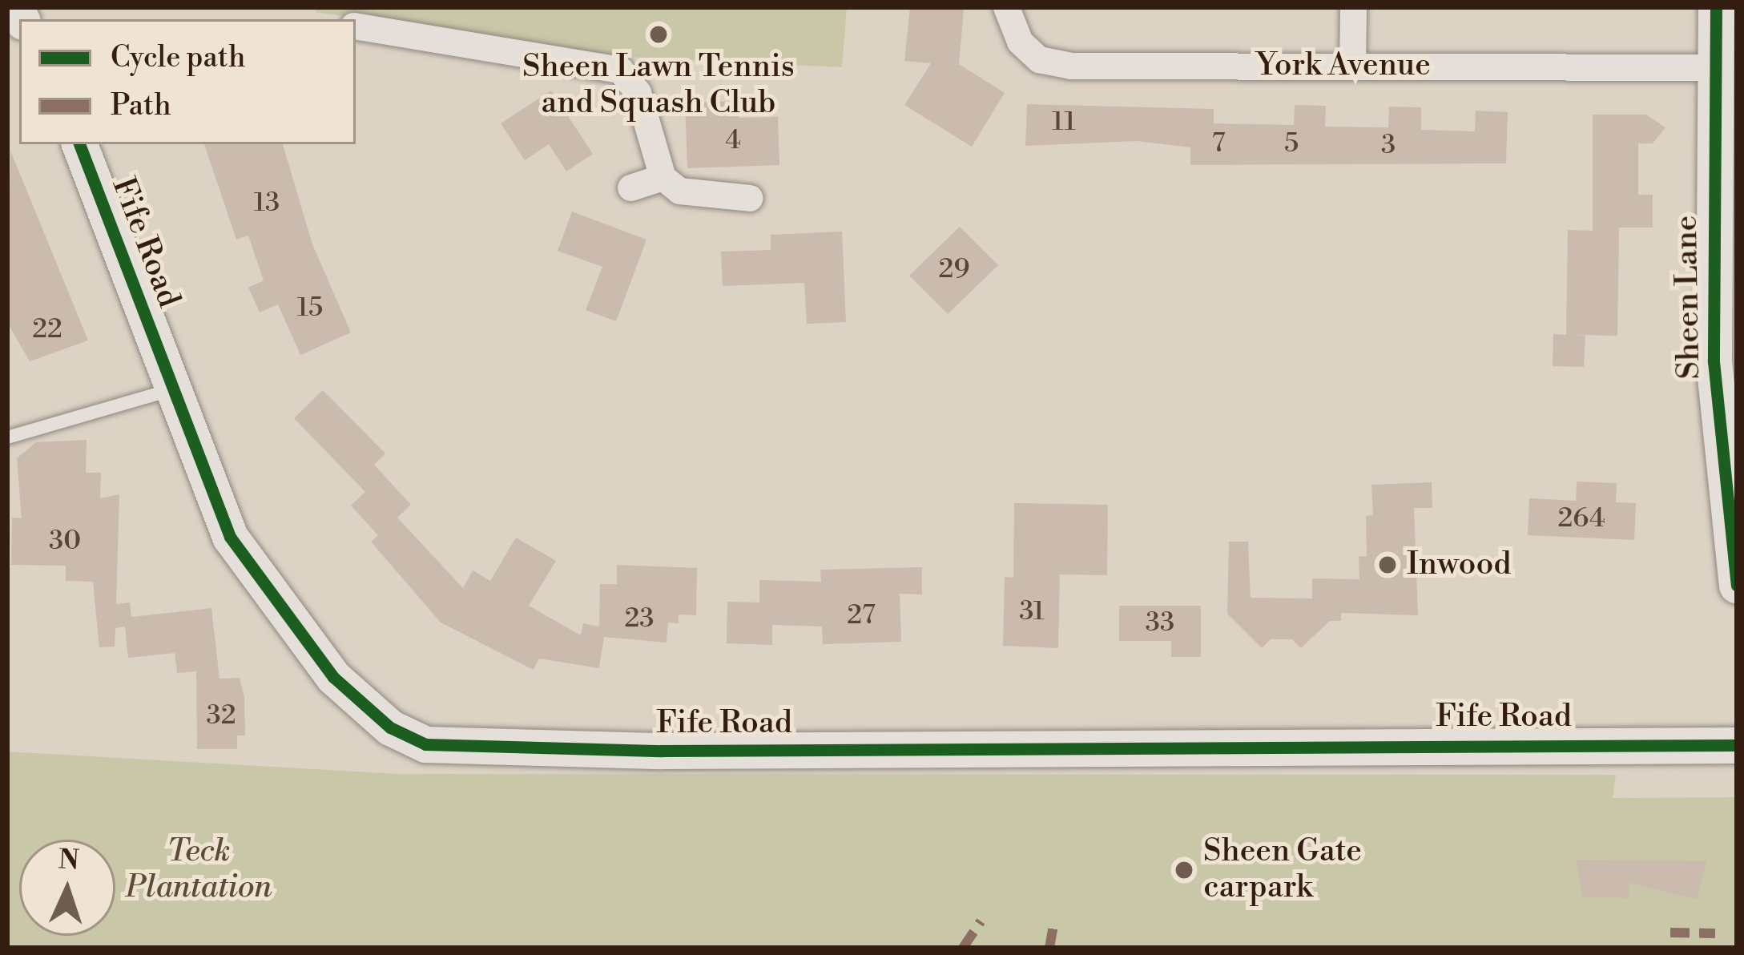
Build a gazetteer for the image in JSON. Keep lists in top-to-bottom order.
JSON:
{
  "streets": {
    "street": ["York Avenue", "Fife Road", "Sheen Lane"]
  },
  "crossings": [
    ["York Avenue", "Sheen Lane"]
  ],
  "parks": ["Teck Plantation"],
  "places": ["Sheen Lawn Tennis and Squash Club", "Inwood", "Sheen Gate carpark"],
  "house_numbers": [
    "11",
    "4",
    "7",
    "5",
    "3",
    "13",
    "29",
    "15",
    "22",
    "264",
    "30",
    "31",
    "27",
    "23",
    "33",
    "32"
  ],
  "legend": ["Cycle path", "Path"],
  "north": "top"
}
